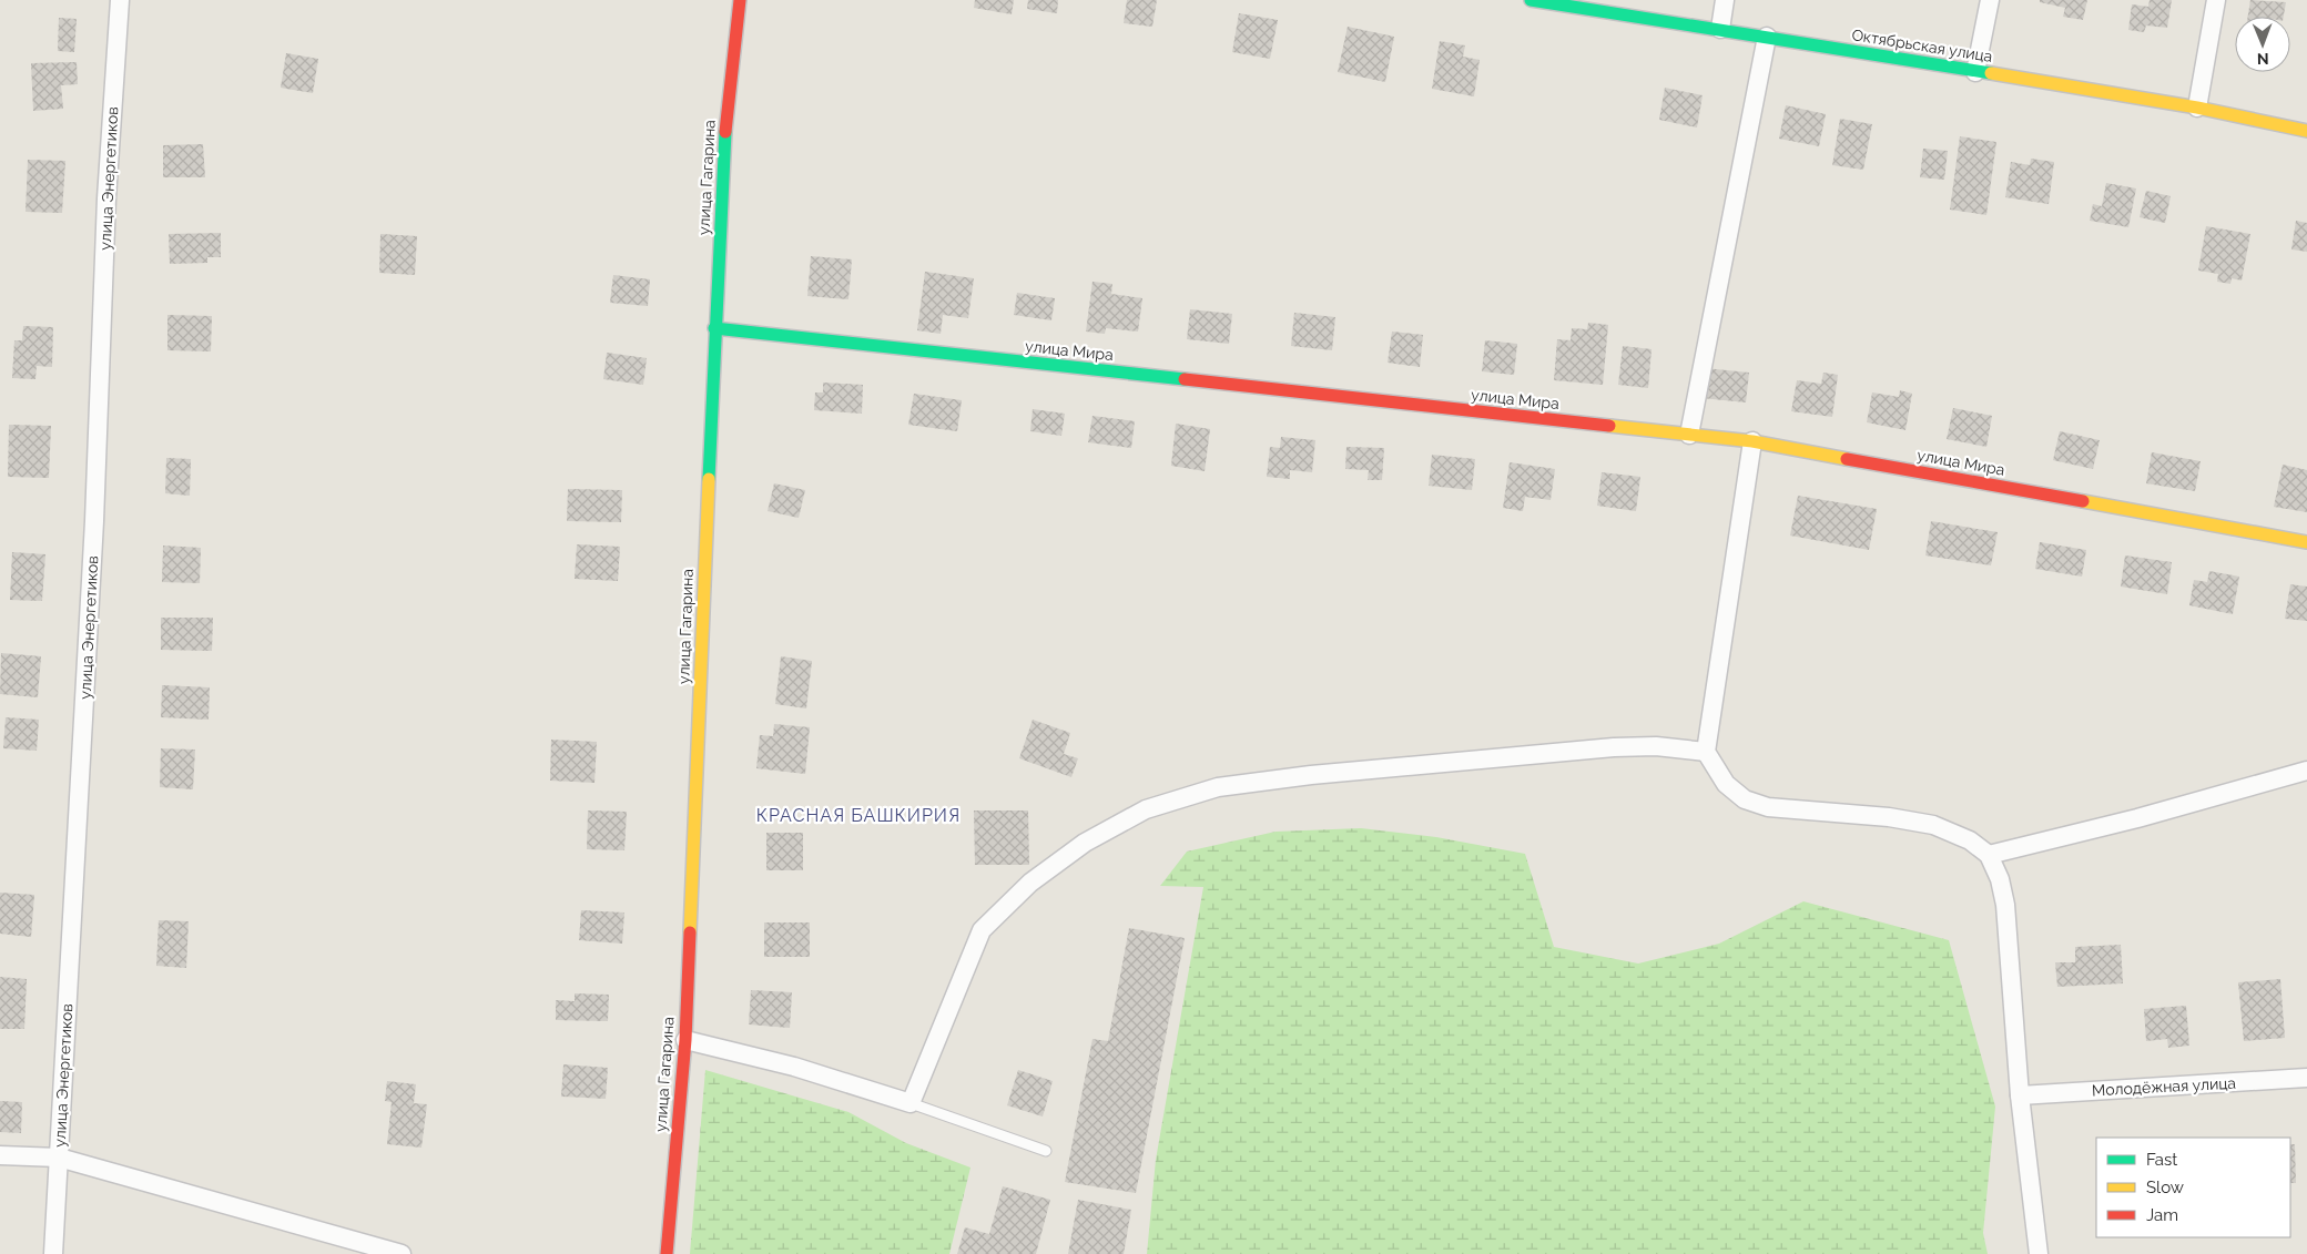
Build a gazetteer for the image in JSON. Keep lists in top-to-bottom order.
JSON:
{
  "streets": {
    "street": [
      "Октябрьская улица",
      "улица Гагарина",
      "улица Энергетиков",
      "улица Мира",
      "Молодёжная улица"
    ]
  },
  "crossings": [
    ["улица Гагарина", "улица Мира"]
  ],
  "districts": ["КРАСНАЯ БАШКИРИЯ"],
  "legend": ["Fast", "Slow", "Jam"],
  "north": "bottom"
}
